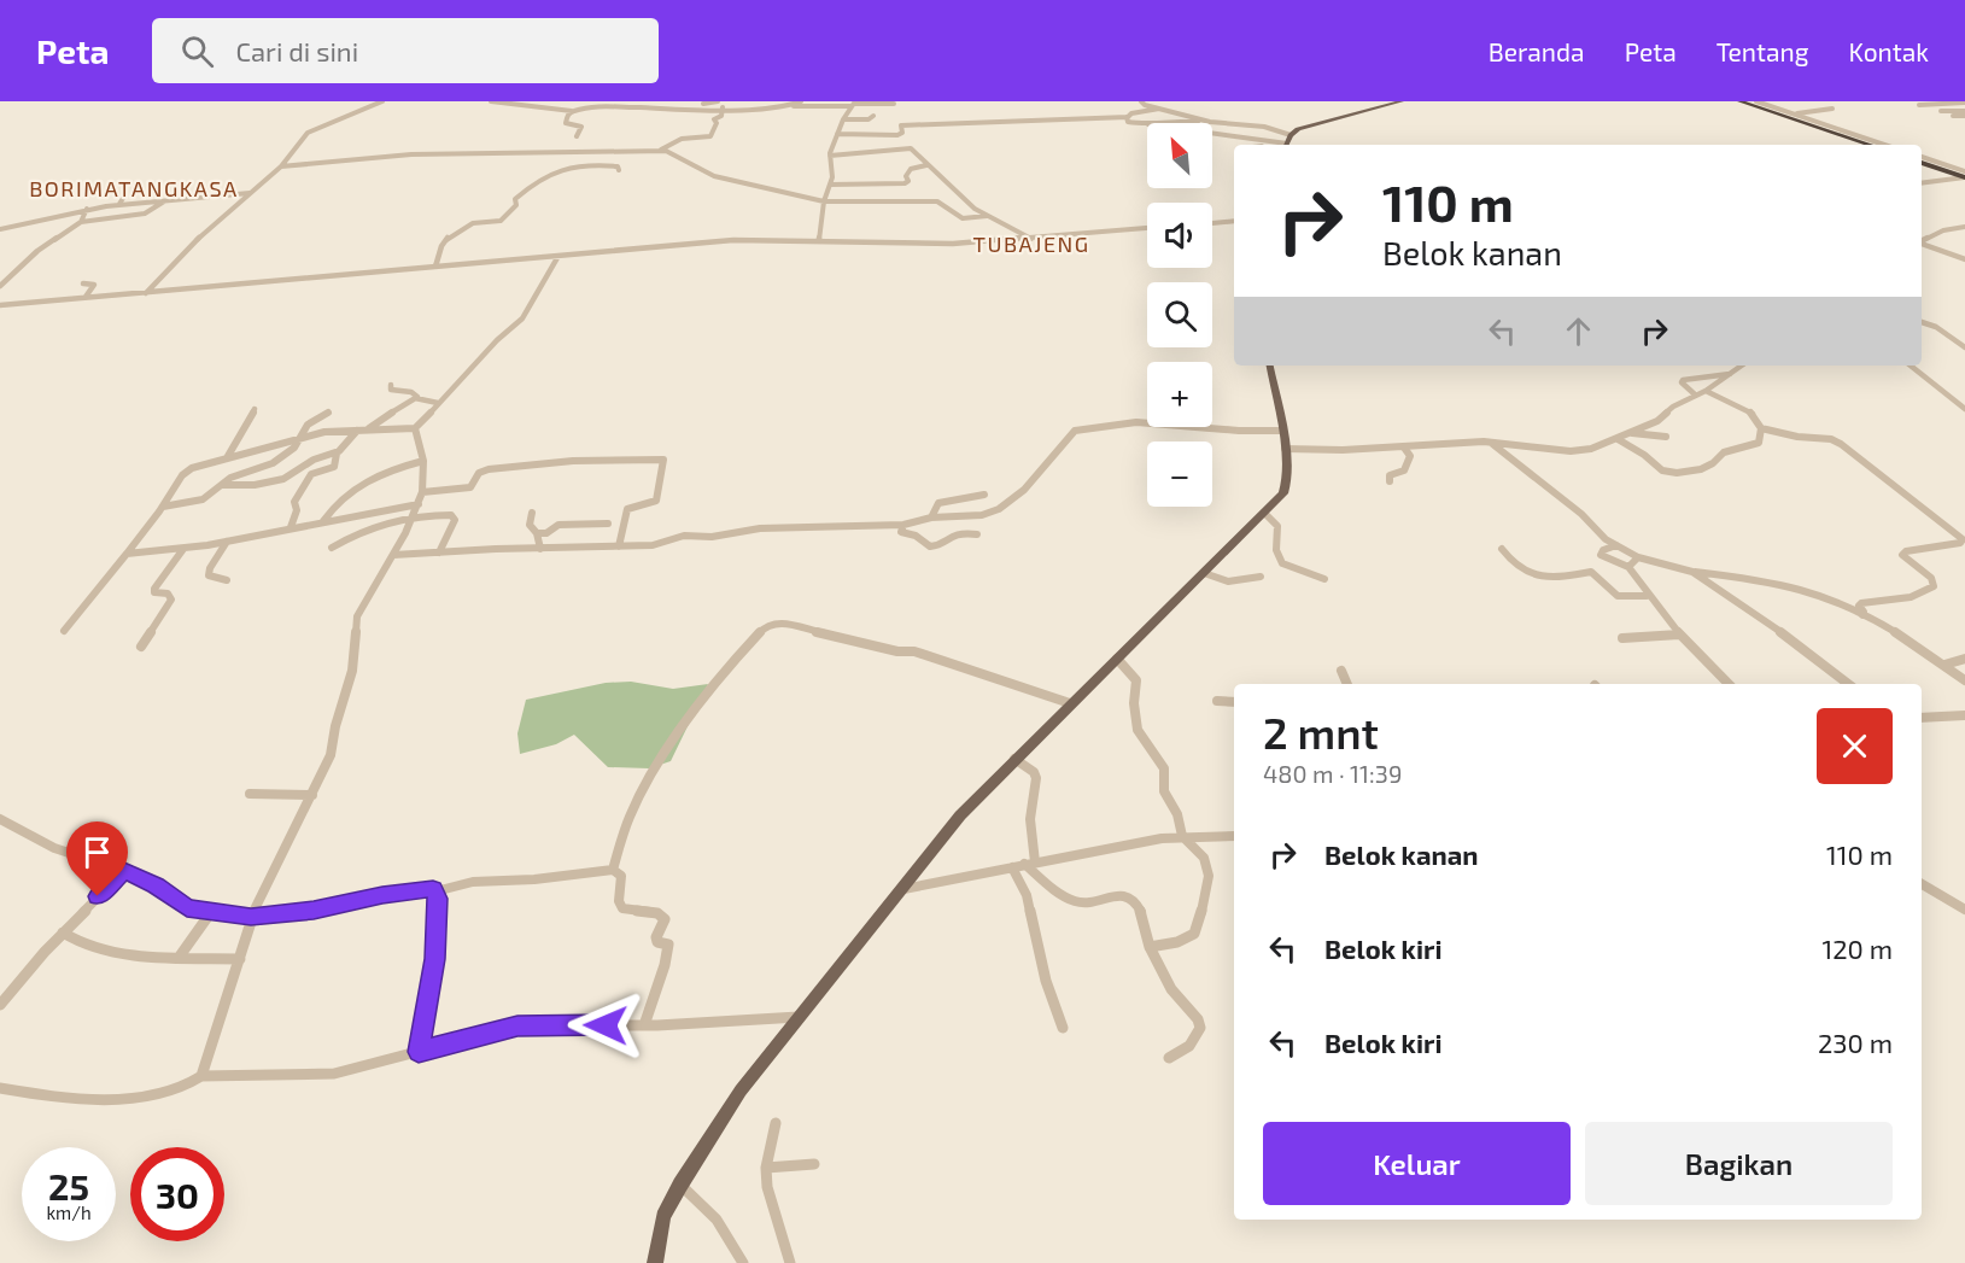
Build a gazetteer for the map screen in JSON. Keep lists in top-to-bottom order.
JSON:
{
  "districts": ["BORIMATANGKASA", "TUBAJENG"],
  "north": "top left",
  "page": {
    "header": "Peta",
    "search": "Cari di sini",
    "nav": [
      "Beranda",
      "Peta",
      "Tentang",
      "Kontak"
    ],
    "map_buttons": ["+", "−"],
    "turn": ["110 m", "Belok kanan"],
    "heading": ["2 mnt", "480 m · 11:39"],
    "list": [
      {
        "name": "Belok kanan",
        "value": "110 m"
      },
      {
        "name": "Belok kiri",
        "value": "120 m"
      },
      {
        "name": "Belok kiri",
        "value": "230 m"
      }
    ],
    "buttons": ["Keluar", "Bagikan"],
    "speed": "25 km/h",
    "limit": "30"
  }
}
